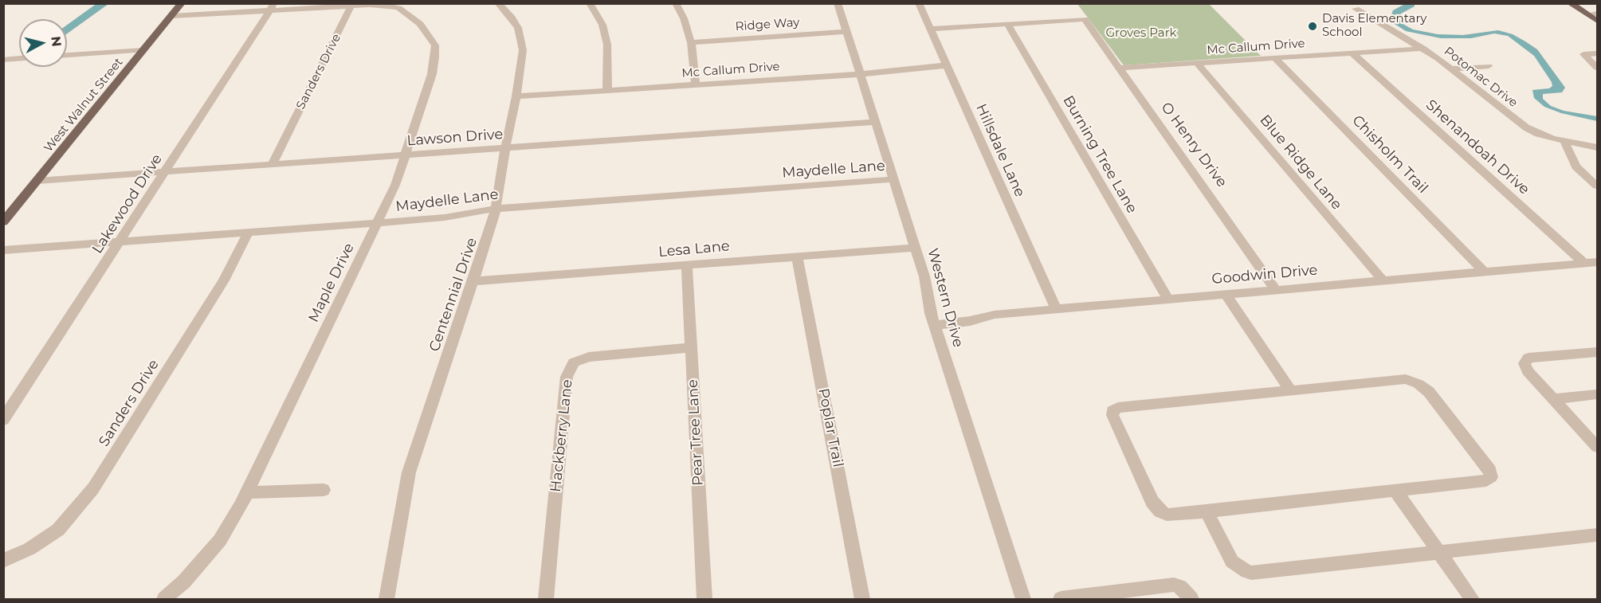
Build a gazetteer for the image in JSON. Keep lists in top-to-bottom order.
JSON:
{
  "streets": {
    "main road": ["West Walnut Street"],
    "street": [
      "Ridge Way",
      "Mc Callum Drive",
      "Sanders Drive",
      "Potomac Drive",
      "Lawson Drive",
      "O Henry Drive",
      "Shenandoah Drive",
      "Hillsdale Lane",
      "Burning Tree Lane",
      "Chisholm Trail",
      "Blue Ridge Lane",
      "Maydelle Lane",
      "Lakewood Drive",
      "Lesa Lane",
      "Goodwin Drive",
      "Maple Drive",
      "Centennial Drive",
      "Western Drive",
      "Poplar Trail",
      "Pear Tree Lane",
      "Hackberry Lane"
    ]
  },
  "crossings": [
    ["Ridge Way", "Western Drive"],
    ["Mc Callum Drive", "Potomac Drive"],
    ["Mc Callum Drive", "O Henry Drive"],
    ["Mc Callum Drive", "Shenandoah Drive"],
    ["Mc Callum Drive", "Hillsdale Lane"],
    ["Mc Callum Drive", "Chisholm Trail"],
    ["Mc Callum Drive", "Blue Ridge Lane"],
    ["Mc Callum Drive", "Centennial Drive"],
    ["Mc Callum Drive", "Western Drive"],
    ["Sanders Drive", "Lawson Drive"],
    ["Sanders Drive", "Maydelle Lane"],
    ["Sanders Drive", "Maple Drive"],
    ["West Walnut Street", "Lawson Drive"],
    ["West Walnut Street", "Maple Drive"],
    ["Lawson Drive", "Lakewood Drive"],
    ["Lawson Drive", "Maple Drive"],
    ["Lawson Drive", "Centennial Drive"],
    ["Lawson Drive", "Western Drive"],
    ["O Henry Drive", "Burning Tree Lane"],
    ["O Henry Drive", "Goodwin Drive"],
    ["Shenandoah Drive", "Goodwin Drive"],
    ["Hillsdale Lane", "Goodwin Drive"],
    ["Burning Tree Lane", "Goodwin Drive"],
    ["Chisholm Trail", "Goodwin Drive"],
    ["Blue Ridge Lane", "Goodwin Drive"],
    ["Maydelle Lane", "Lakewood Drive"],
    ["Maydelle Lane", "Maple Drive"],
    ["Maydelle Lane", "Centennial Drive"],
    ["Maydelle Lane", "Western Drive"],
    ["Lakewood Drive", "Maple Drive"],
    ["Lesa Lane", "Centennial Drive"],
    ["Lesa Lane", "Western Drive"],
    ["Lesa Lane", "Poplar Trail"],
    ["Lesa Lane", "Pear Tree Lane"],
    ["Goodwin Drive", "Western Drive"],
    ["Pear Tree Lane", "Hackberry Lane"]
  ],
  "parks": ["Groves Park"],
  "places": ["Davis Elementary School"],
  "north": "right"
}
